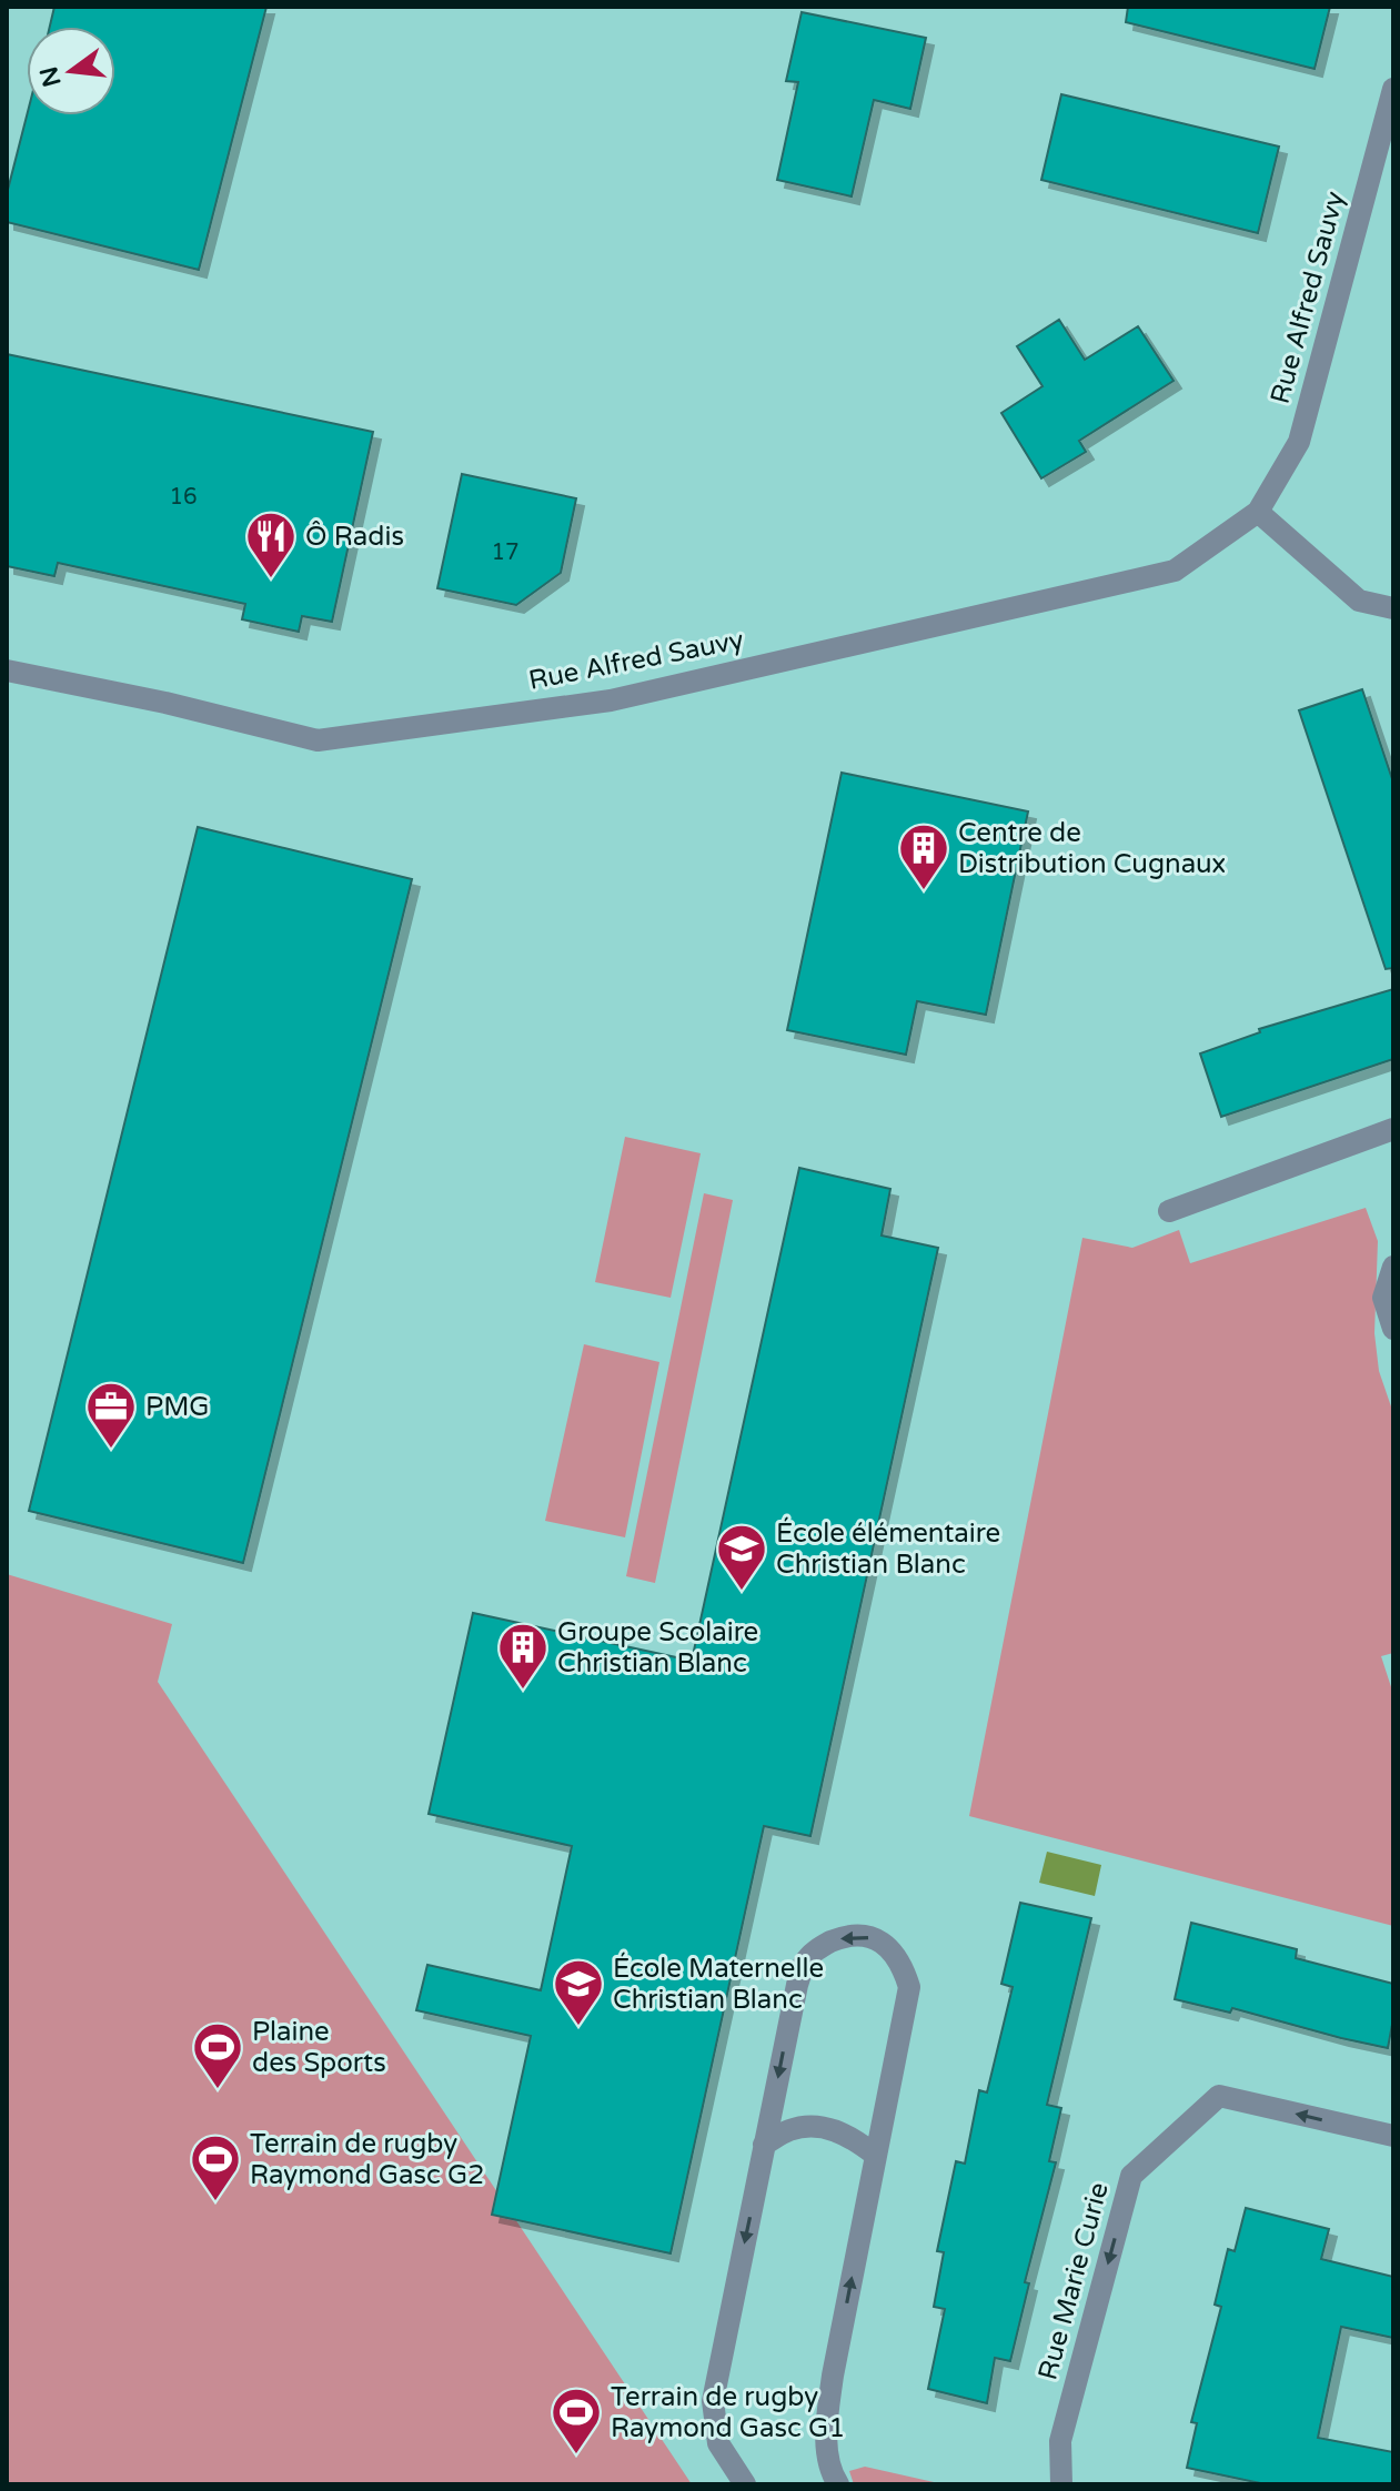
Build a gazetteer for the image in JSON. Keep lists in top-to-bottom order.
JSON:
{
  "streets": {
    "street": ["Rue Alfred Sauvy", "Rue Marie Curie"]
  },
  "places": {
    "restaurant": ["Ô Radis"],
    "building": ["Centre de Distribution Cugnaux", "Groupe Scolaire Christian Blanc"],
    "office": ["PMG"],
    "school or university": ["École élémentaire Christian Blanc", "École Maternelle Christian Blanc"],
    "sports": ["Plaine des Sports", "Terrain de rugby Raymond Gasc G2", "Terrain de rugby Raymond Gasc G1"]
  },
  "house_numbers": ["16", "17"],
  "north": "left"
}
